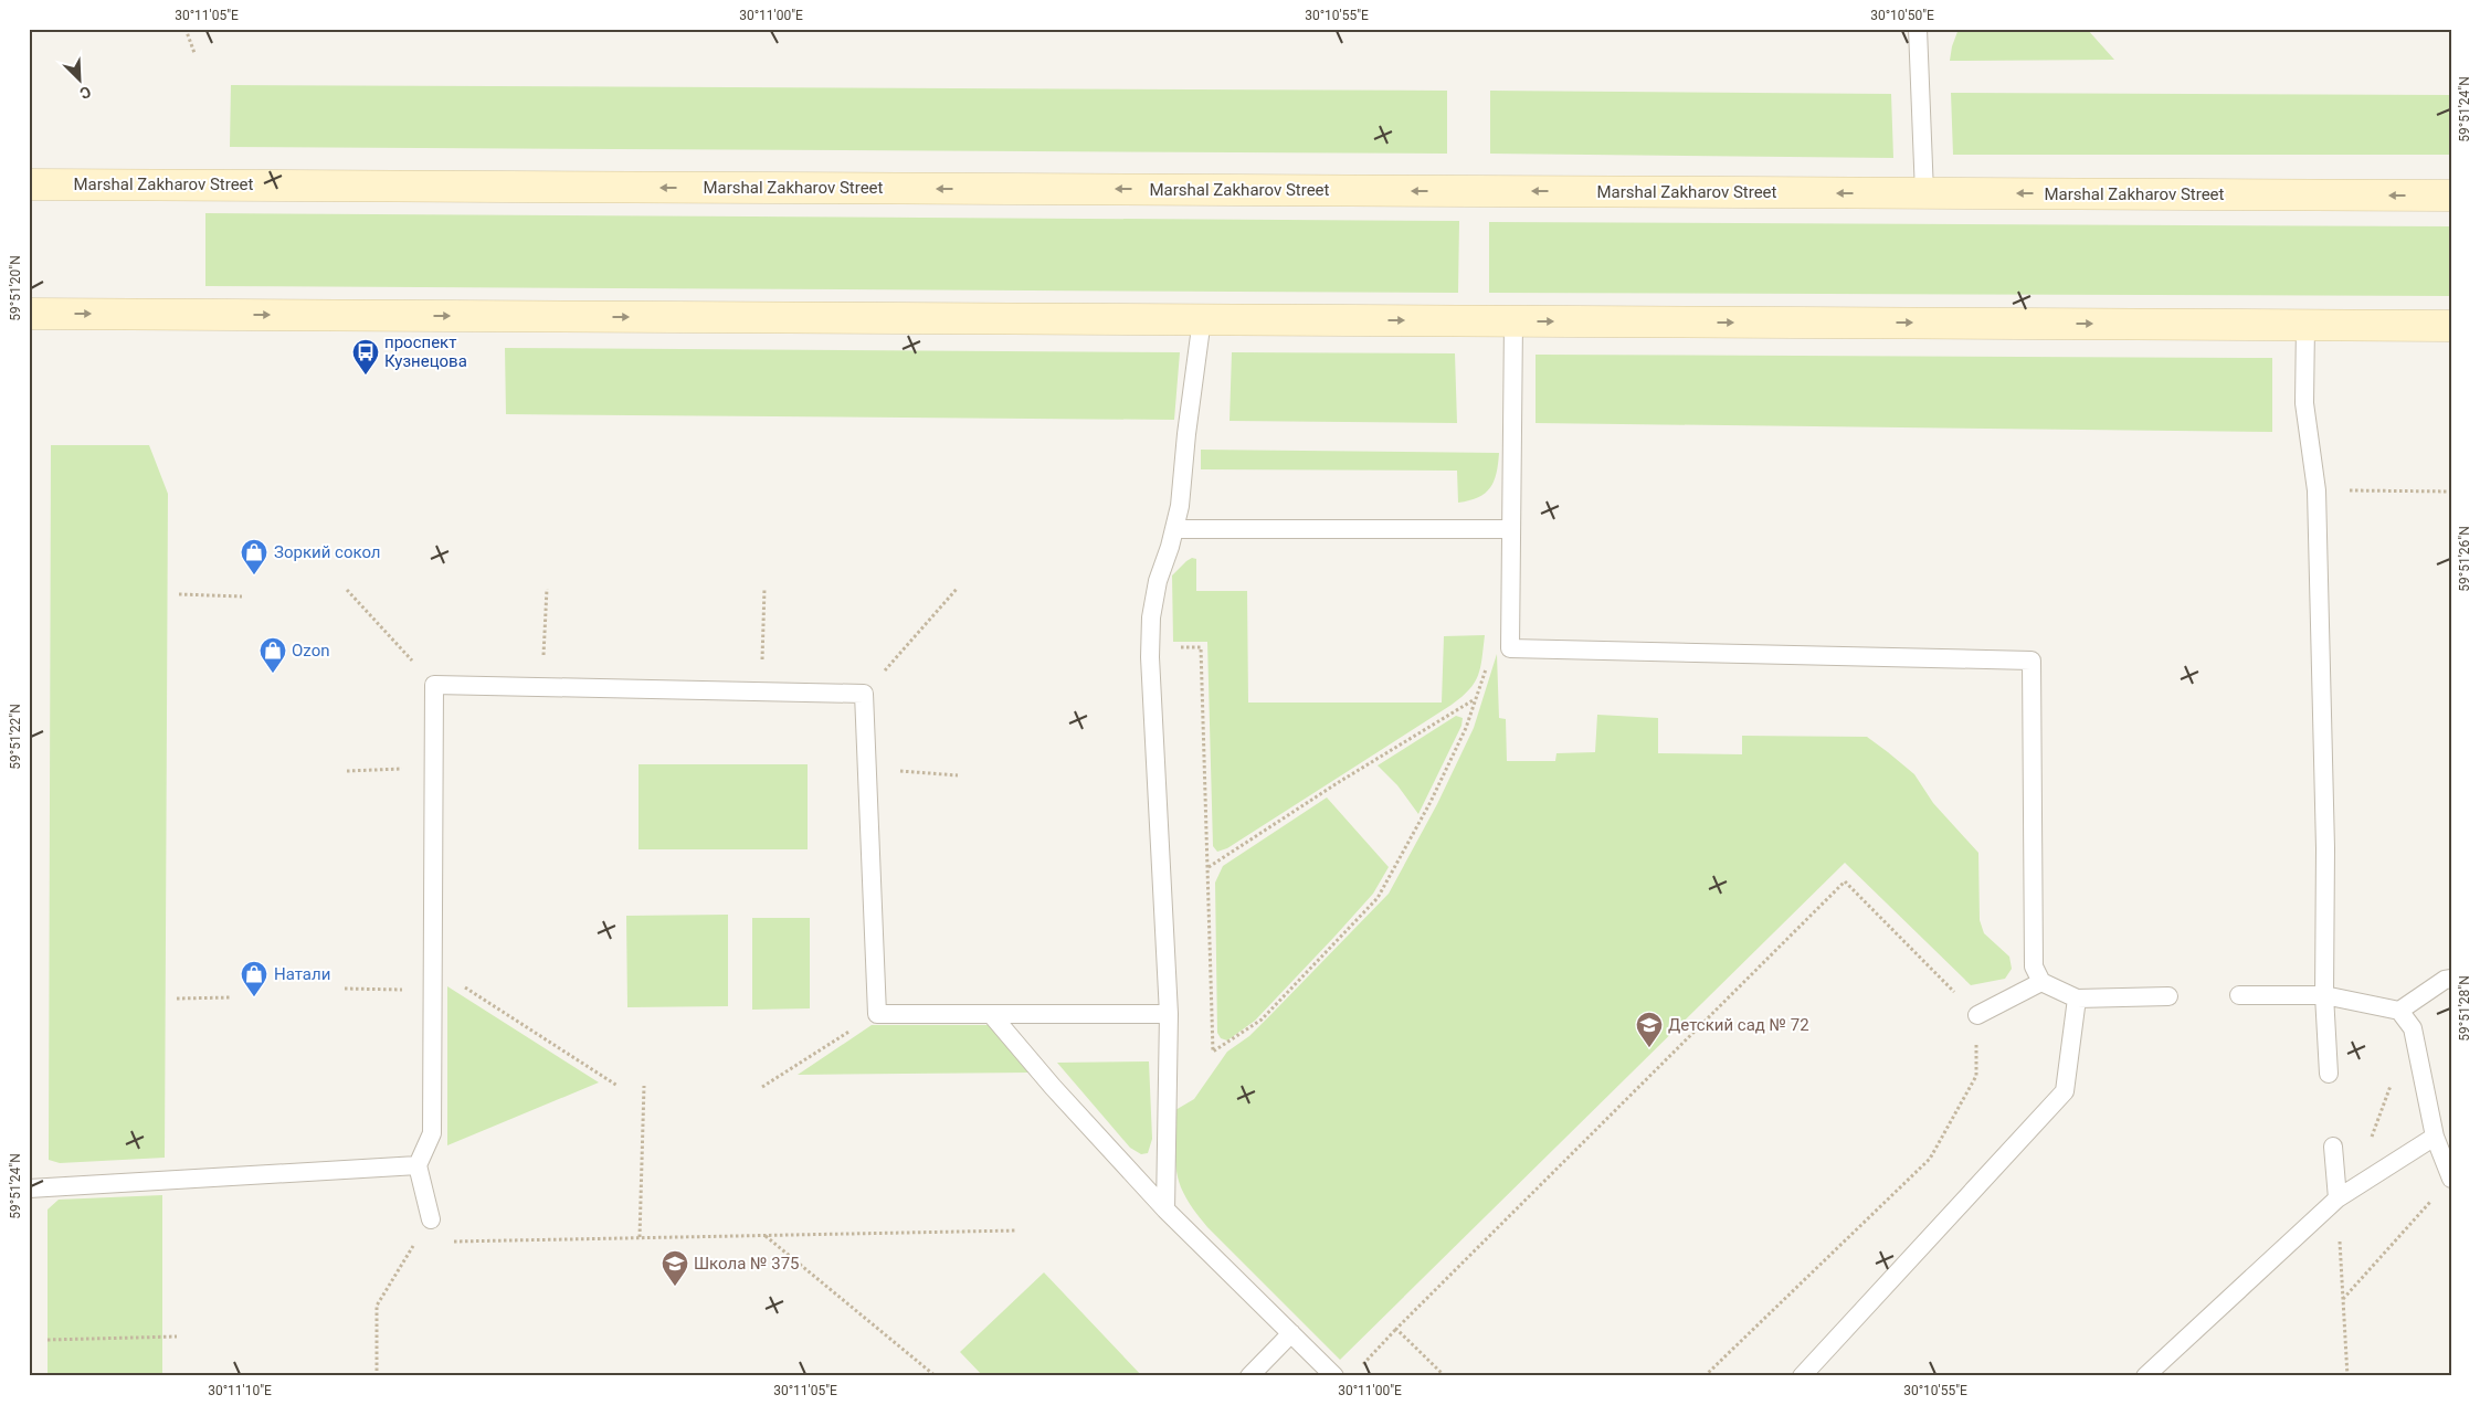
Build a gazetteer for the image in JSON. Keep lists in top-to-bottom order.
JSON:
{
  "streets": {
    "street": ["Marshal Zakharov Street"]
  },
  "places": {
    "bus stop": ["проспект Кузнецова"],
    "shop": ["Зоркий сокол", "Ozon", "Натали"],
    "school or university": ["Детский сад № 72", "Школа № 375"]
  },
  "north": "bottom right",
  "coordinates": [
    "30°11'05\"E",
    "30°11'00\"E",
    "30°10'55\"E",
    "30°10'50\"E",
    "59°51'24\"N",
    "59°51'20\"N",
    "59°51'26\"N",
    "59°51'22\"N",
    "59°51'28\"N",
    "30°11'10\"E"
  ]
}
